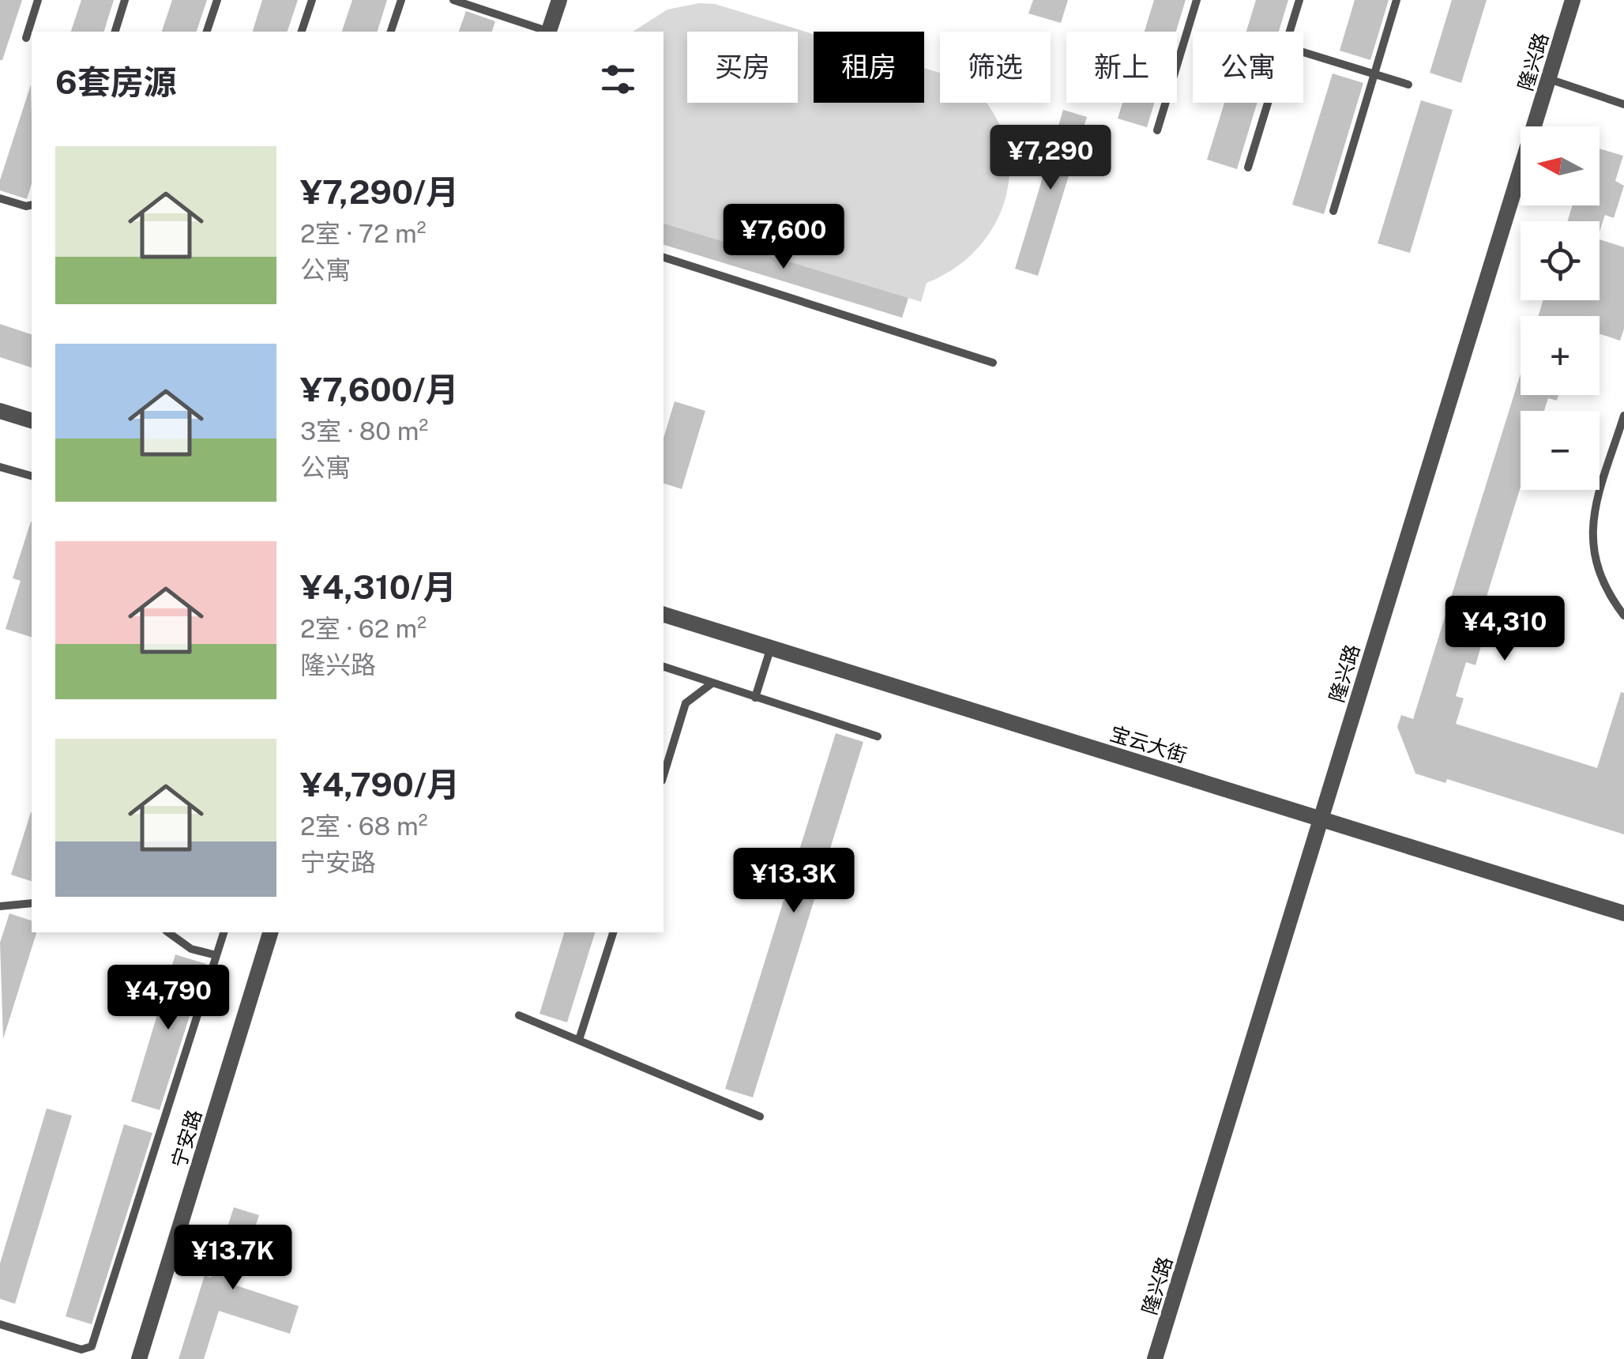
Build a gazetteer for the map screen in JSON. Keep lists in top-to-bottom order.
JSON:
{
  "streets": {
    "street": ["隆兴路", "宝云大街", "宁安路"]
  },
  "crossings": [
    ["隆兴路", "宝云大街"]
  ],
  "north": "left",
  "page": {
    "chip": [
      "买房",
      "租房",
      "筛选",
      "新上",
      "公寓"
    ],
    "heading": "6套房源",
    "price": [
      "¥7,290",
      "¥7,600",
      "¥4,310",
      "¥13.3K",
      "¥4,790",
      "¥13.7K"
    ],
    "map_buttons": ["+", "−"],
    "list": [
      {
        "name": "¥7,290/月",
        "note": "2室 · 72 m² · 公寓"
      },
      {
        "name": "¥7,600/月",
        "note": "3室 · 80 m² · 公寓"
      },
      {
        "name": "¥4,310/月",
        "note": "2室 · 62 m² · 隆兴路"
      },
      {
        "name": "¥4,790/月",
        "note": "2室 · 68 m² · 宁安路"
      }
    ]
  }
}
